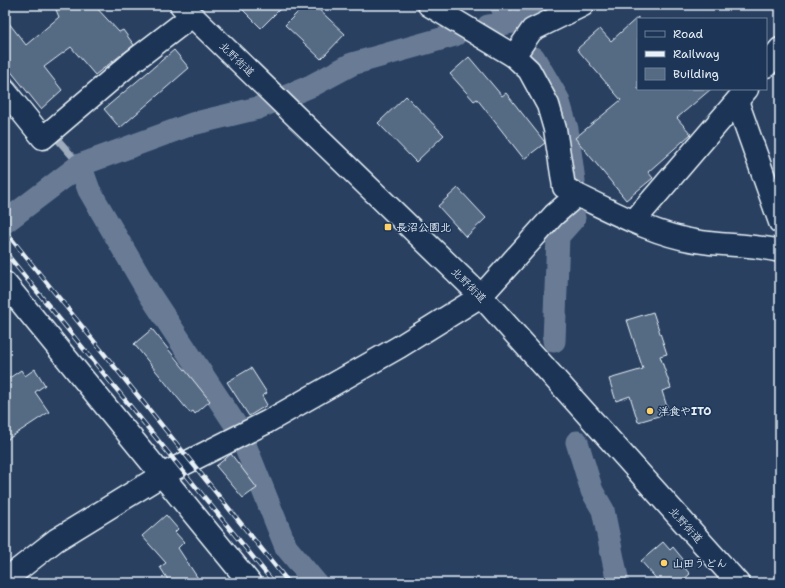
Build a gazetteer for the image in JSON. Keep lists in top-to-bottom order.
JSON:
{
  "streets": {
    "street": ["北野街道"]
  },
  "places": {
    "transit": ["長沼公園北"],
    "other": ["洋食やITO", "山田うどん"]
  },
  "legend": ["Road", "Railway", "Building"]
}
